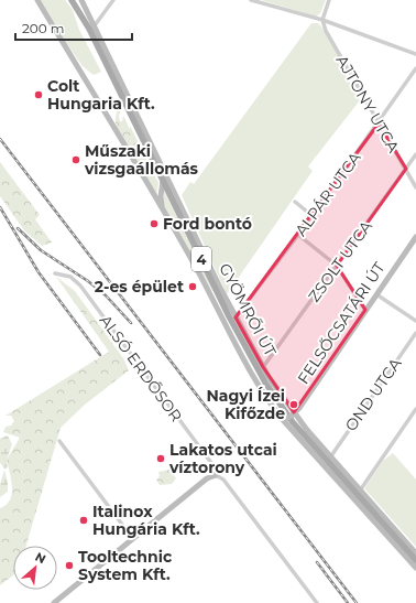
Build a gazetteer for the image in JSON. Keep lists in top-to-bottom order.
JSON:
{
  "streets": {
    "main road": ["4"],
    "street": [
      "AJTONY UTCA",
      "ALPÁR UTCA",
      "ZSOLT UTCA",
      "GYÖMRŐI ÚT",
      "FELSŐCSATÁRI ÚT",
      "ALSÓ ERDŐSOR",
      "OND UTCA"
    ]
  },
  "crossings": [
    ["AJTONY UTCA", "ALPÁR UTCA"],
    ["AJTONY UTCA", "ZSOLT UTCA"],
    ["ALPÁR UTCA", "GYÖMRŐI ÚT"],
    ["4", "GYÖMRŐI ÚT"],
    ["ZSOLT UTCA", "GYÖMRŐI ÚT"],
    ["GYÖMRŐI ÚT", "FELSŐCSATÁRI ÚT"],
    ["GYÖMRŐI ÚT", "OND UTCA"]
  ],
  "places": [
    "Colt Hungaria Kft.",
    "Műszaki vizsgaállomás",
    "Ford bontó",
    "2-es épület",
    "Nagyi Ízei Kifőzde",
    "Lakatos utcai víztorony",
    "Italinox Hungária Kft.",
    "Tooltechnic System Kft."
  ],
  "scale_bar": "200 m",
  "north": "top right"
}
